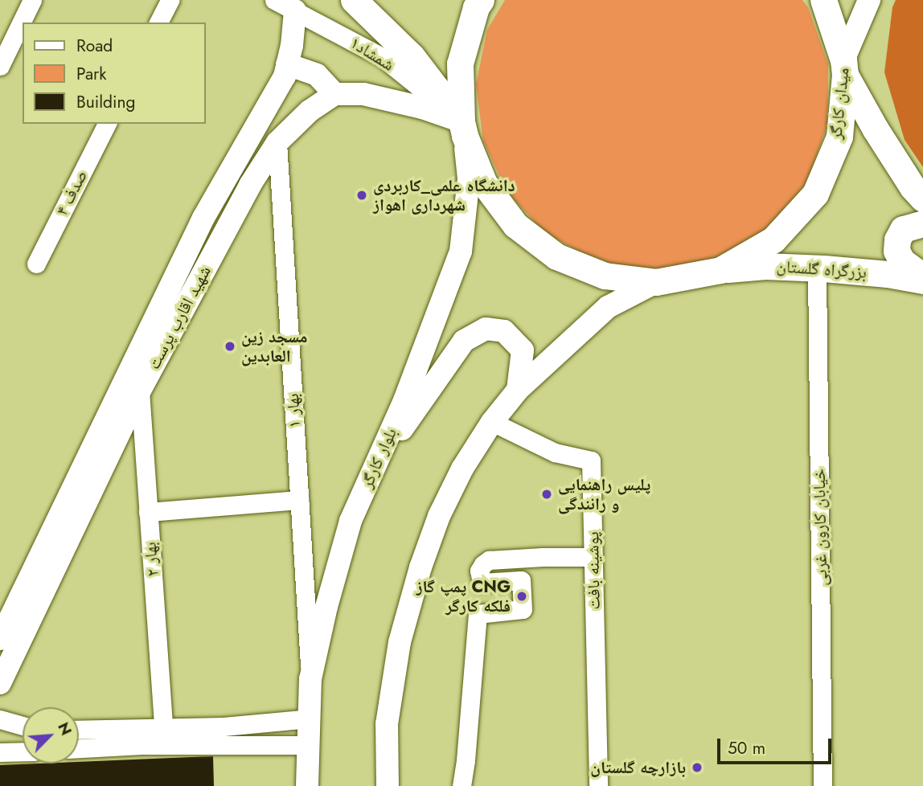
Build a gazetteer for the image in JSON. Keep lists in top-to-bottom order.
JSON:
{
  "streets": {
    "highway": ["میدان کارگر", "بزرگراه گلستان"],
    "main road": ["شهید اقارب پرست", "بلوار کارگر"],
    "street": [
      "شمشاد۱",
      "صدف ۴",
      "بهار ۱",
      "خیابان کارون غربی",
      "بهار ۲",
      "پوشینه بافت"
    ]
  },
  "crossings": [
    ["شمشاد۱", "میدان کارگر"],
    ["شمشاد۱", "شهید اقارب پرست"],
    ["شمشاد۱", "بلوار کارگر"],
    ["میدان کارگر", "بزرگراه گلستان"],
    ["میدان کارگر", "بلوار کارگر"],
    ["بزرگراه گلستان", "خیابان کارون غربی"],
    ["شهید اقارب پرست", "بهار ۱"],
    ["شهید اقارب پرست", "بهار ۲"],
    ["بهار ۱", "بلوار کارگر"]
  ],
  "places": [
    "دانشگاه علمی_کاربردی شهرداری اهواز",
    "مسجد زین العابدین",
    "پلیس راهنمایی و رانندگی",
    "پمپ گاز CNG فلکه کارگر",
    "بازارچه گلستان"
  ],
  "legend": ["Road", "Park", "Building"],
  "scale_bar": "50 m",
  "north": "top right"
}
